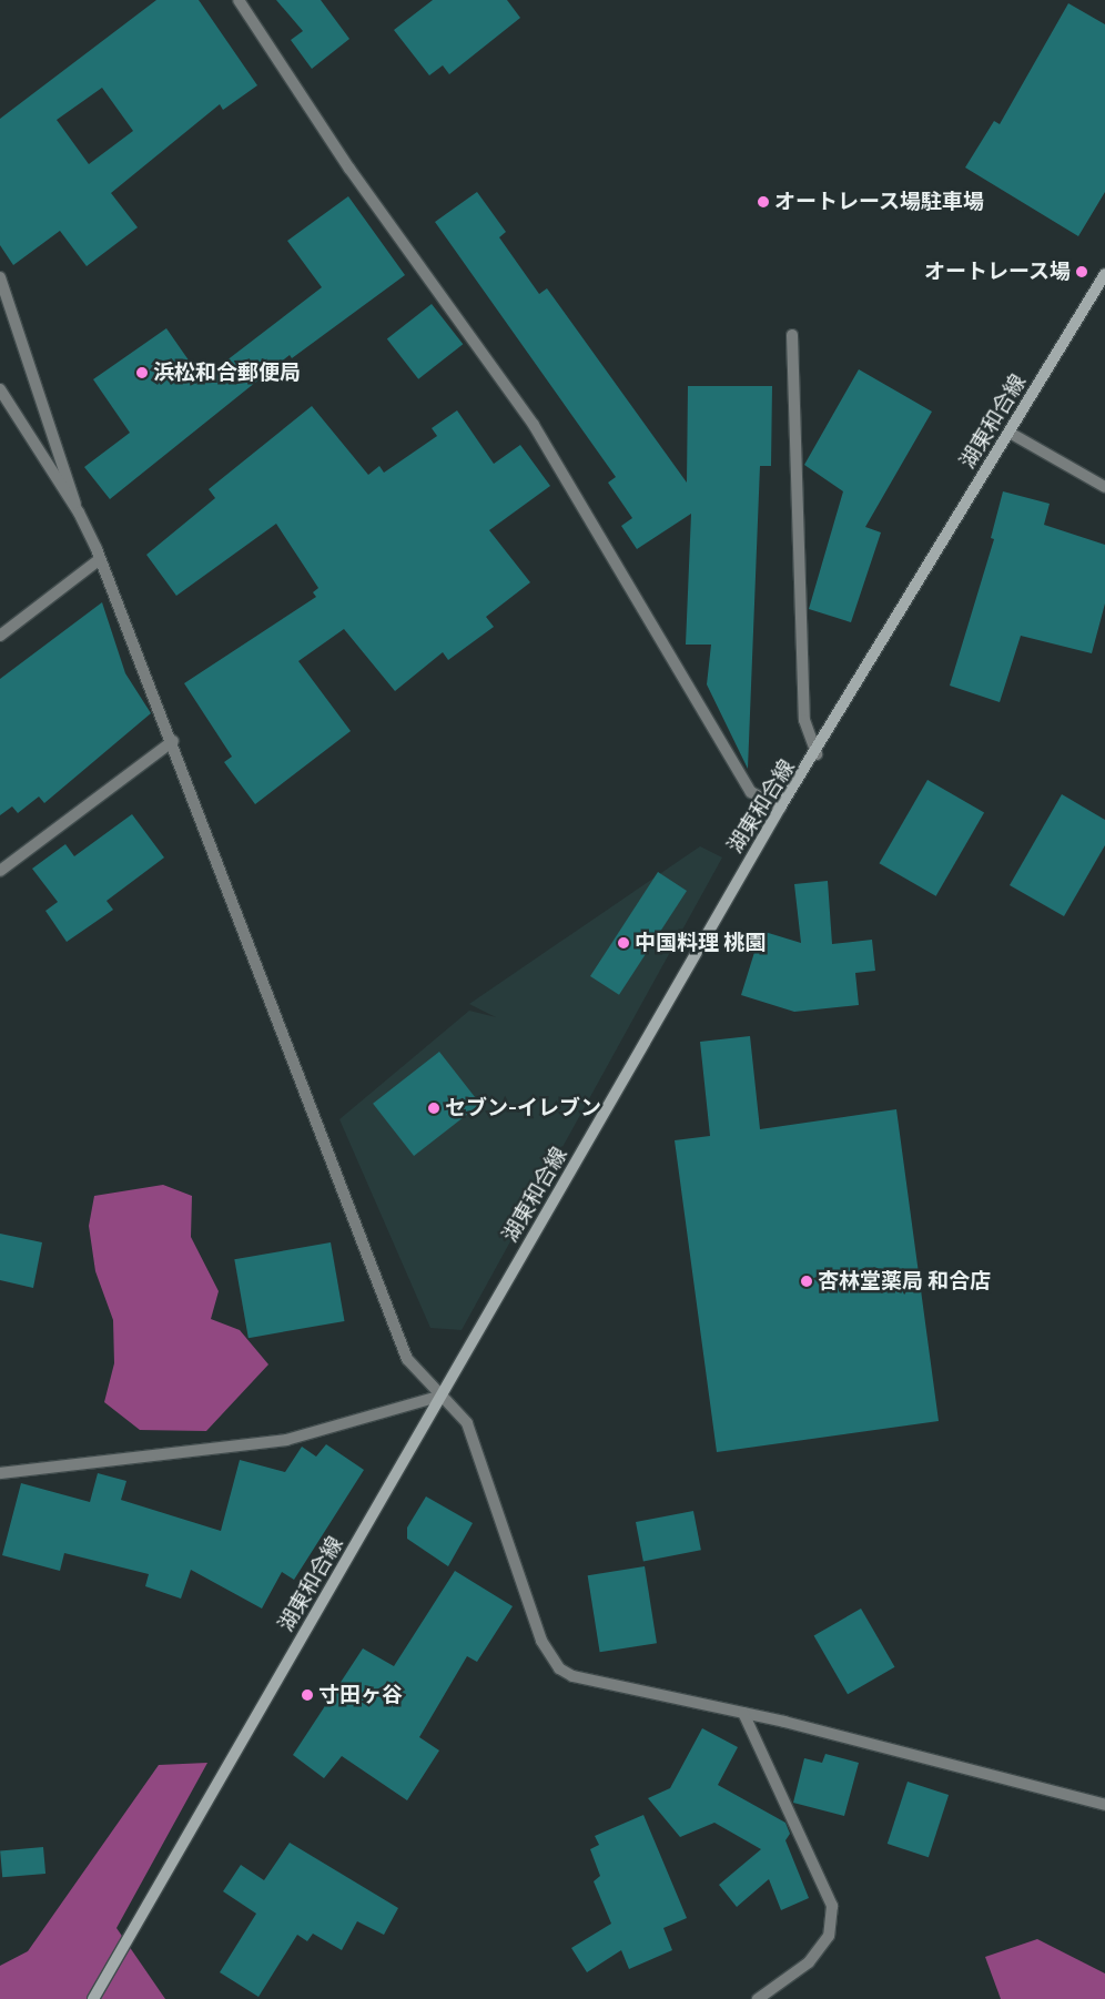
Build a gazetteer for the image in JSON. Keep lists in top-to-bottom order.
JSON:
{
  "streets": {
    "main road": ["湖東和合線"]
  },
  "places": [
    "オートレース場駐車場",
    "オートレース場",
    "浜松和合郵便局",
    "中国料理 桃園",
    "セブン-イレブン",
    "杏林堂薬局 和合店",
    "寸田ヶ谷"
  ]
}
